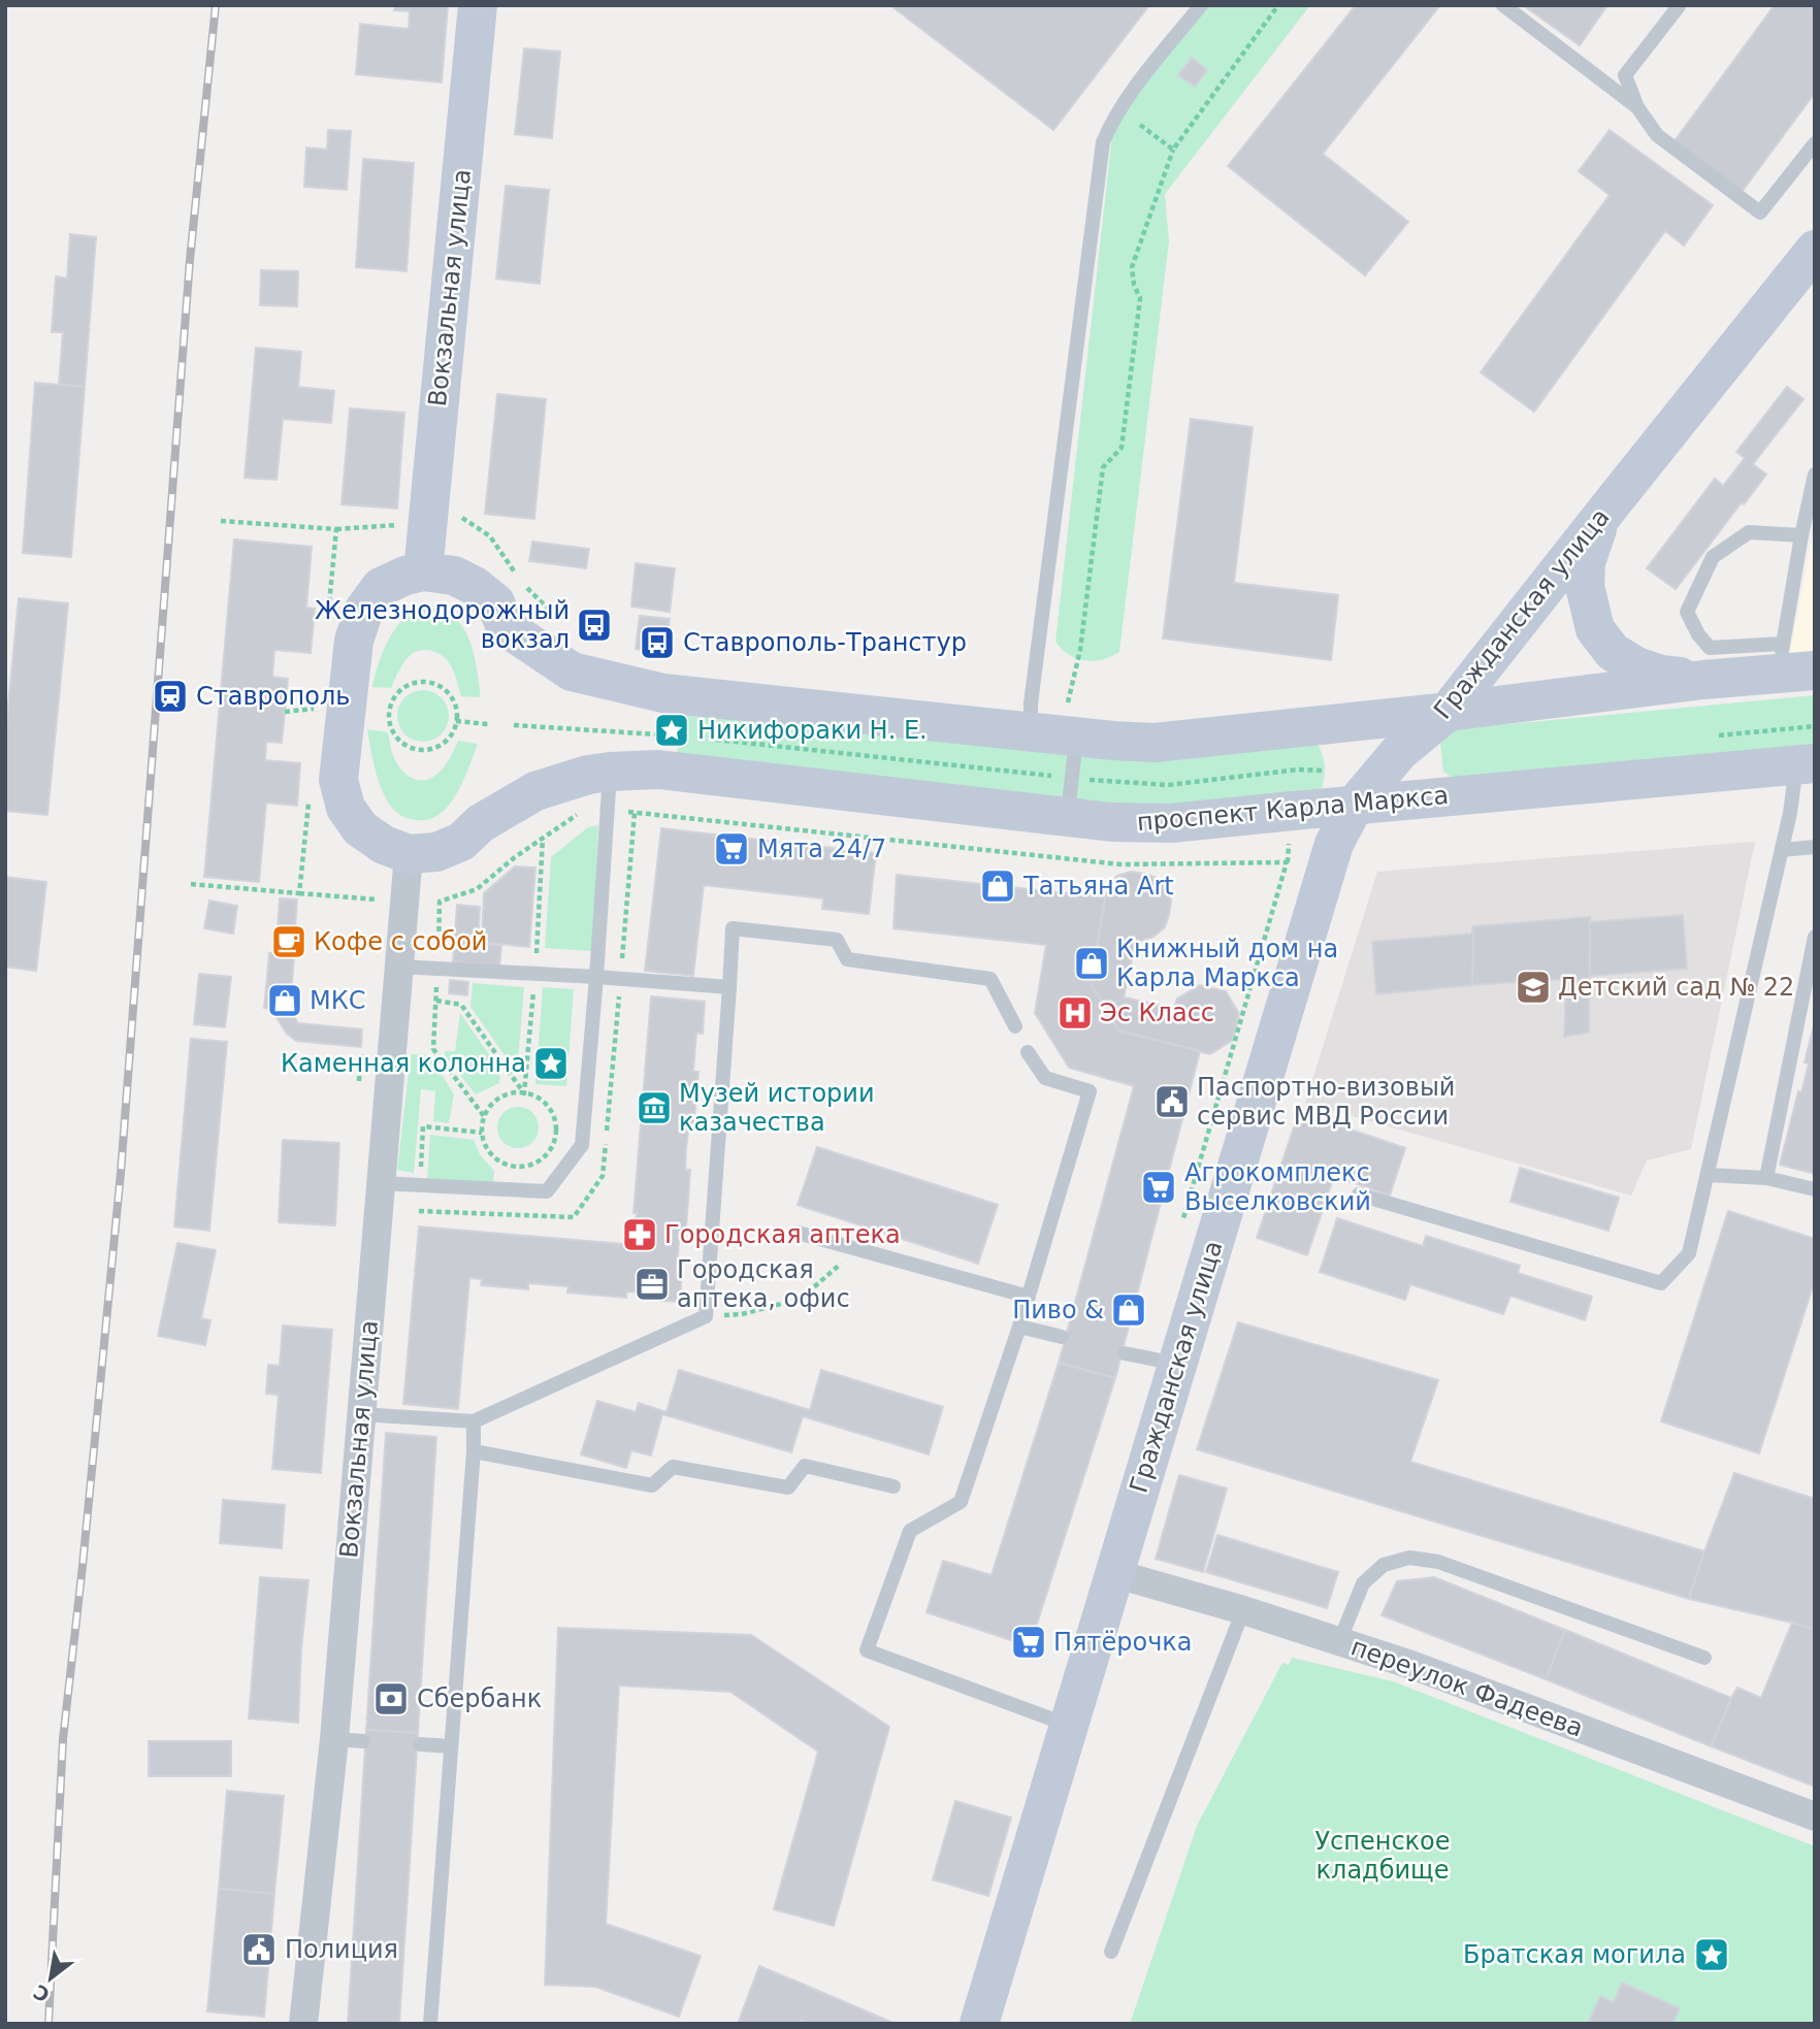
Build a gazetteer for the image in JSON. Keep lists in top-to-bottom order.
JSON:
{
  "streets": {
    "main road": ["Вокзальная улица", "Гражданская улица", "проспект Карла Маркса"],
    "street": ["переулок Фадеева"]
  },
  "crossings": [
    ["Вокзальная улица", "проспект Карла Маркса"],
    ["Гражданская улица", "проспект Карла Маркса"],
    ["Гражданская улица", "переулок Фадеева"]
  ],
  "parks": ["Успенское кладбище"],
  "places": {
    "bus stop": ["Железнодорожный вокзал", "Ставрополь-Транстур"],
    "station": ["Ставрополь"],
    "place": ["Никифораки Н. Е.", "Каменная колонна", "Братская могила"],
    "supermarket": ["Мята 24/7", "Агрокомплекс Выселковский", "Пятёрочка"],
    "shop": [
      "Татьяна Art",
      "Книжный дом на Карла Маркса",
      "МКС",
      "Пиво &"
    ],
    "cafe": ["Кофе с собой"],
    "school or university": ["Детский сад № 22"],
    "hospital": ["Эс Класс"],
    "public building": ["Паспортно-визовый сервис МВД России", "Полиция"],
    "museum": ["Музей истории казачества"],
    "pharmacy": ["Городская аптека"],
    "office": ["Городская аптека, офис"],
    "bank": ["Сбербанк"]
  },
  "north": "bottom left"
}
